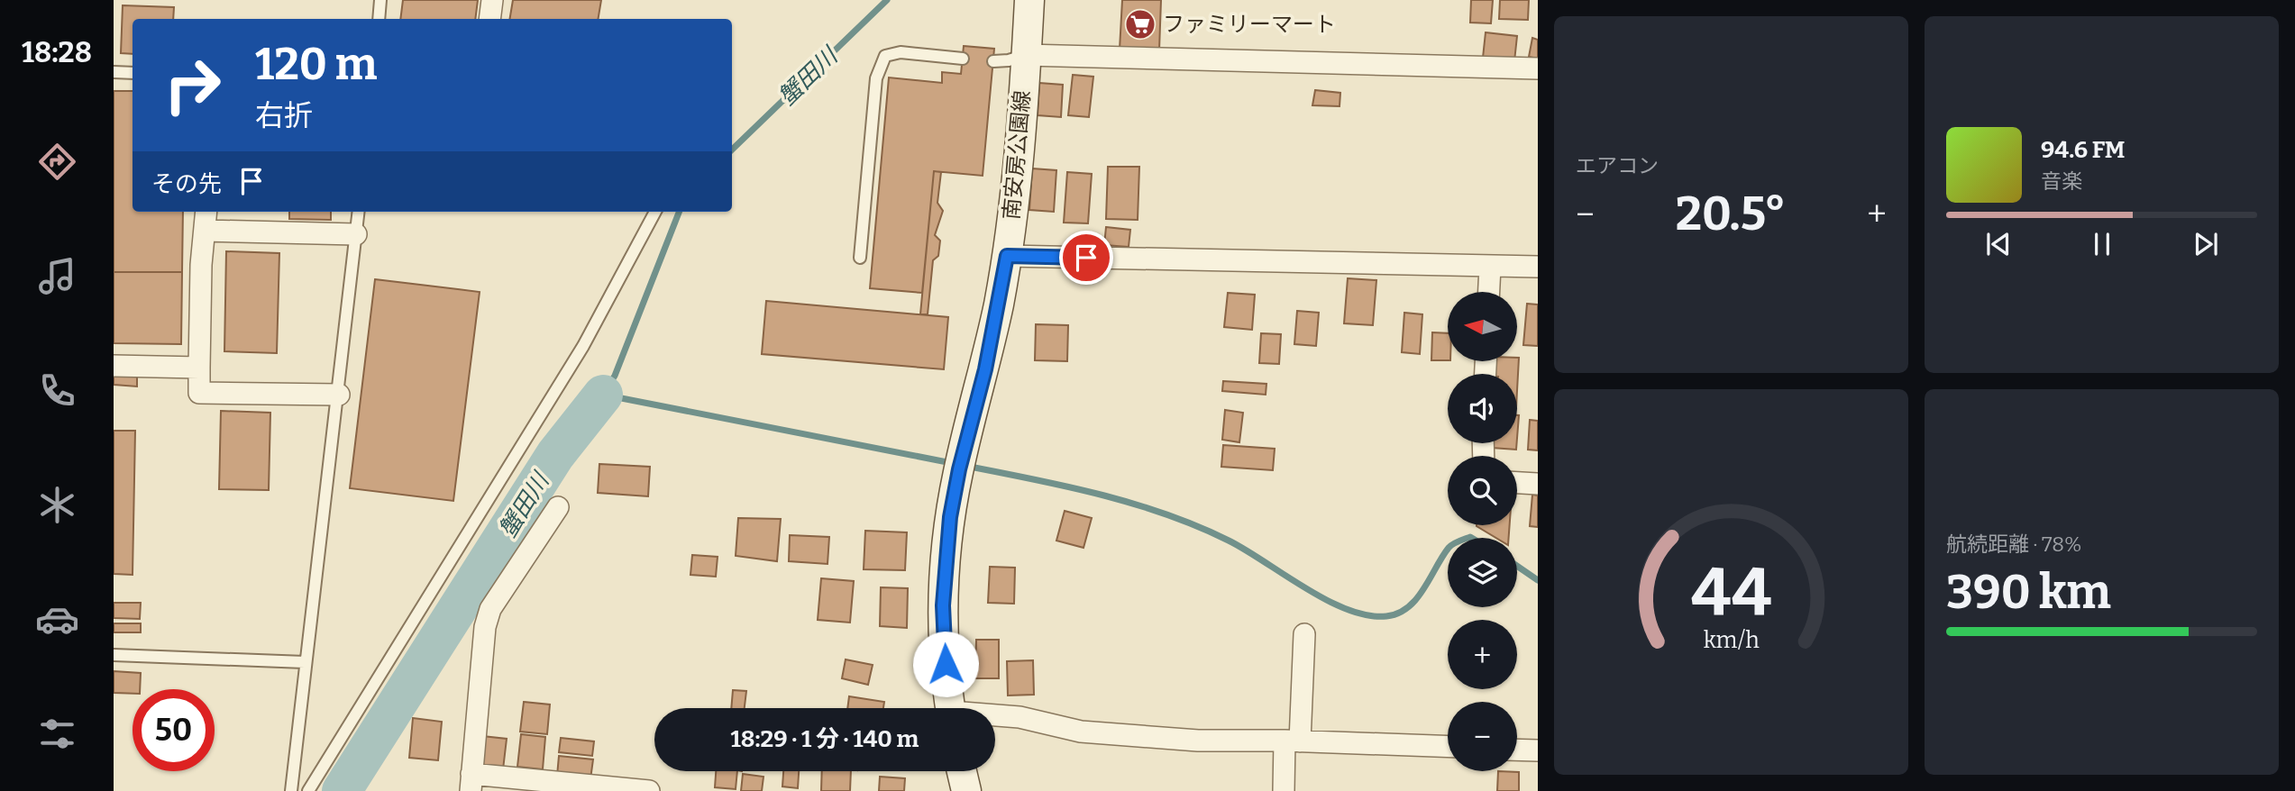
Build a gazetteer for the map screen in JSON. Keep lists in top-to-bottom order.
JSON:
{
  "streets": {
    "main road": ["南安房公園線"]
  },
  "water": ["蟹田川"],
  "places": {
    "supermarket": ["ファミリーマート"]
  },
  "north": "left",
  "page": {
    "tabs": "18:28",
    "tile": [
      "エアコン",
      ["航続距離 · 78%", "390 km"]
    ],
    "turn": ["120 m", "右折"],
    "song": ["94.6 FM", "音楽"],
    "then": "その先",
    "heat": ["−", "20.5°", "+"],
    "map_buttons": ["+", "−"],
    "limit": "50",
    "trip": "18:29 · 1 分 · 140 m",
    "gauge": ["44", "km/h"]
  }
}
